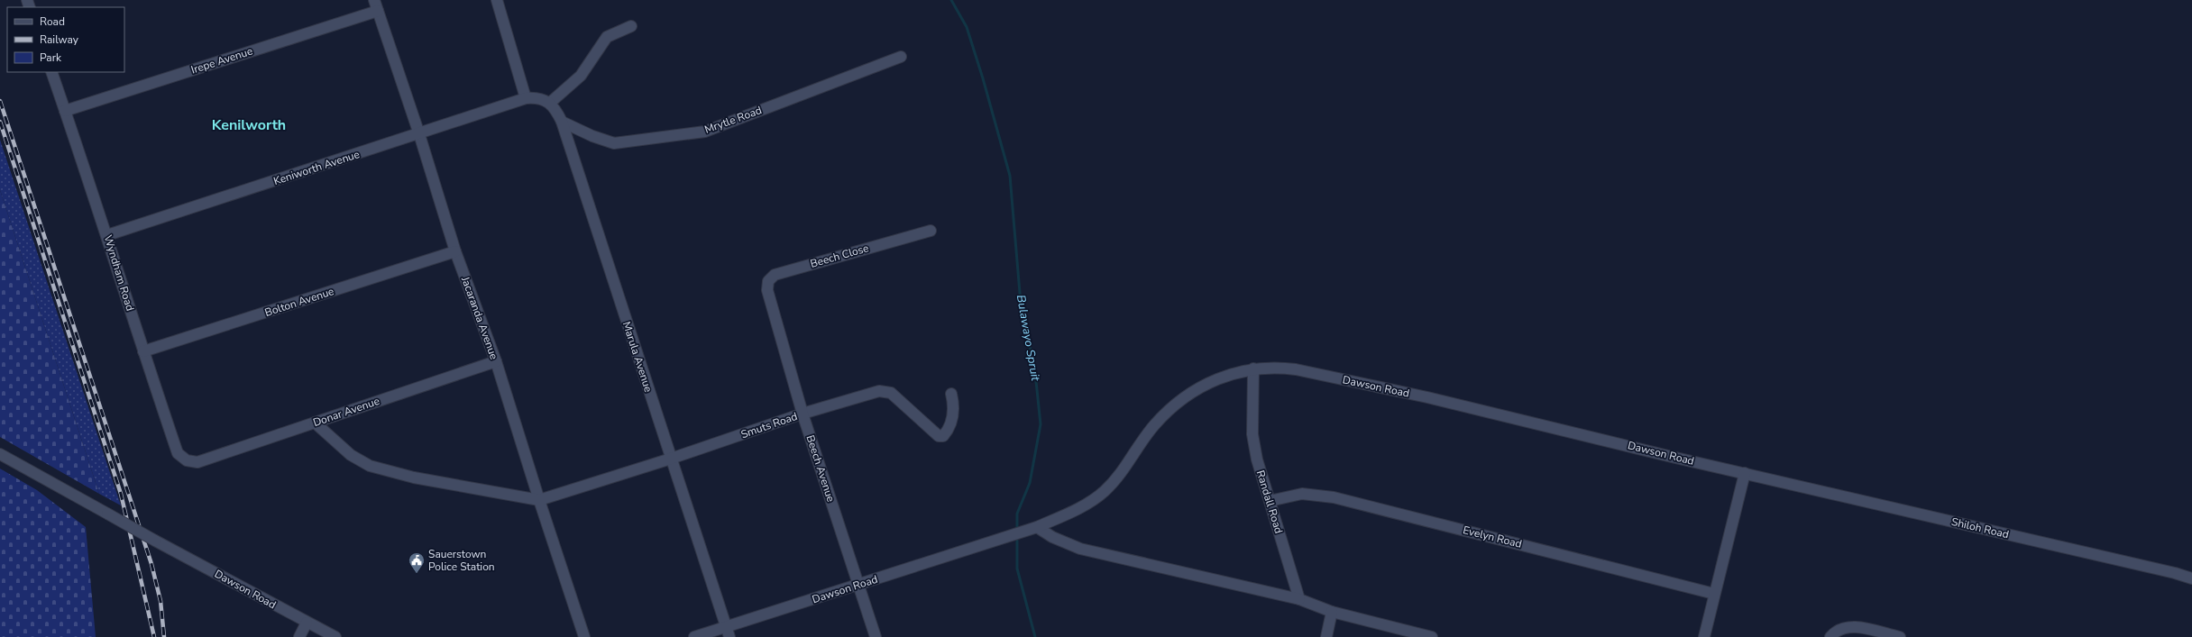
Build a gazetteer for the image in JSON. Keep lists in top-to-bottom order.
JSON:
{
  "streets": {
    "street": [
      "Irepe Avenue",
      "Mrytle Road",
      "Keniworth Avenue",
      "Beech Close",
      "Wyndham Road",
      "Bolton Avenue",
      "Jacaranda Avenue",
      "Marula Avenue",
      "Dawson Road",
      "Donar Avenue",
      "Smuts Road",
      "Beech Avenue",
      "Randall Road",
      "Shiloh Road",
      "Evelyn Road"
    ]
  },
  "crossings": [
    ["Irepe Avenue", "Wyndham Road"],
    ["Irepe Avenue", "Jacaranda Avenue"],
    ["Mrytle Road", "Marula Avenue"],
    ["Keniworth Avenue", "Wyndham Road"],
    ["Keniworth Avenue", "Jacaranda Avenue"],
    ["Beech Close", "Beech Avenue"],
    ["Wyndham Road", "Bolton Avenue"],
    ["Wyndham Road", "Donar Avenue"],
    ["Bolton Avenue", "Jacaranda Avenue"],
    ["Jacaranda Avenue", "Donar Avenue"],
    ["Jacaranda Avenue", "Smuts Road"],
    ["Marula Avenue", "Dawson Road"],
    ["Marula Avenue", "Smuts Road"],
    ["Dawson Road", "Beech Avenue"],
    ["Dawson Road", "Randall Road"],
    ["Dawson Road", "Shiloh Road"],
    ["Smuts Road", "Beech Avenue"],
    ["Randall Road", "Evelyn Road"]
  ],
  "districts": ["Kenilworth"],
  "water": ["Bulawayo Spruit"],
  "places": {
    "public building": ["Sauerstown Police Station"]
  },
  "legend": ["Road", "Railway", "Park"]
}
